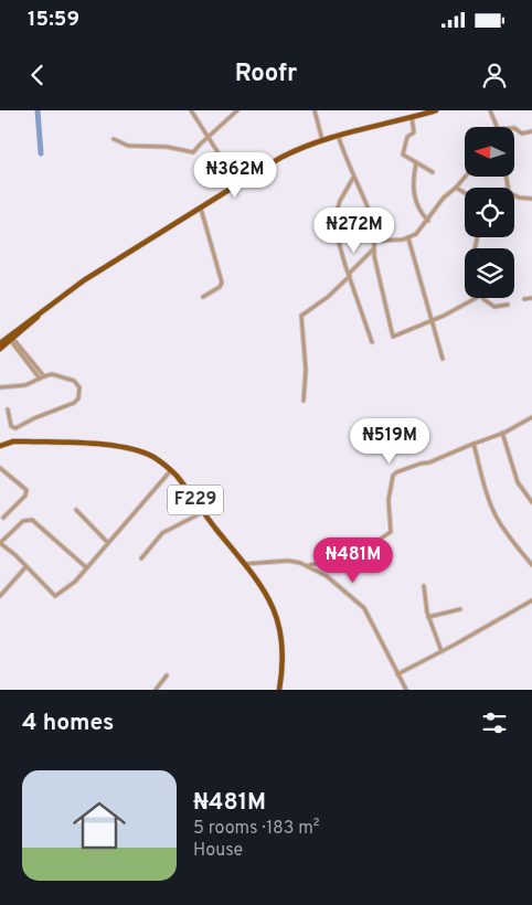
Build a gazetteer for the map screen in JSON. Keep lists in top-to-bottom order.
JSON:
{
  "streets": {
    "main road": ["F229"]
  },
  "north": "left",
  "page": {
    "status": "15:59",
    "header": "Roofr",
    "price": [
      "₦362M",
      "₦272M",
      "₦519M",
      "₦481M"
    ],
    "heading": "4 homes",
    "list": [
      {
        "name": "₦481M",
        "note": "5 rooms · 183 m² · House"
      }
    ]
  }
}
